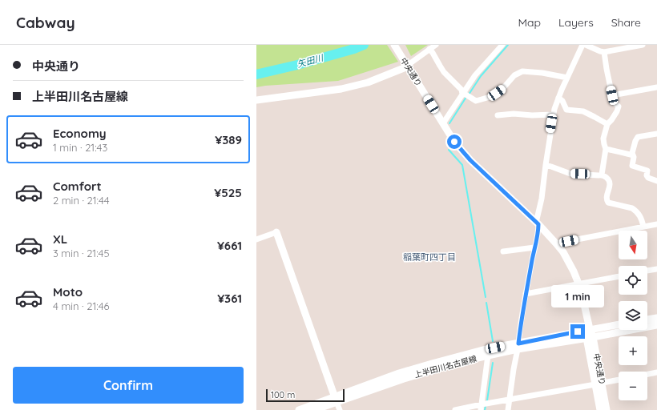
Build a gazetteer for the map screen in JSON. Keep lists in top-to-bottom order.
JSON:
{
  "streets": {
    "street": ["中央通り", "上半田川名古屋線"]
  },
  "crossings": [
    ["中央通り", "上半田川名古屋線"]
  ],
  "districts": ["稲葉町四丁目"],
  "water": ["矢田川"],
  "scale_bar": "100 m",
  "north": "bottom",
  "page": {
    "header": "Cabway",
    "nav": ["Map", "Layers", "Share"],
    "banner": ["中央通り", "上半田川名古屋線"],
    "list": [
      {
        "name": "Economy",
        "note": "1 min · 21:43",
        "value": "¥389"
      },
      {
        "name": "Comfort",
        "note": "2 min · 21:44",
        "value": "¥525"
      },
      {
        "name": "XL",
        "note": "3 min · 21:45",
        "value": "¥661"
      },
      {
        "name": "Moto",
        "note": "4 min · 21:46",
        "value": "¥361"
      }
    ],
    "map_buttons": ["+", "−"],
    "bubble": "1 min",
    "buttons": "Confirm",
    "scale": "100 m"
  }
}
